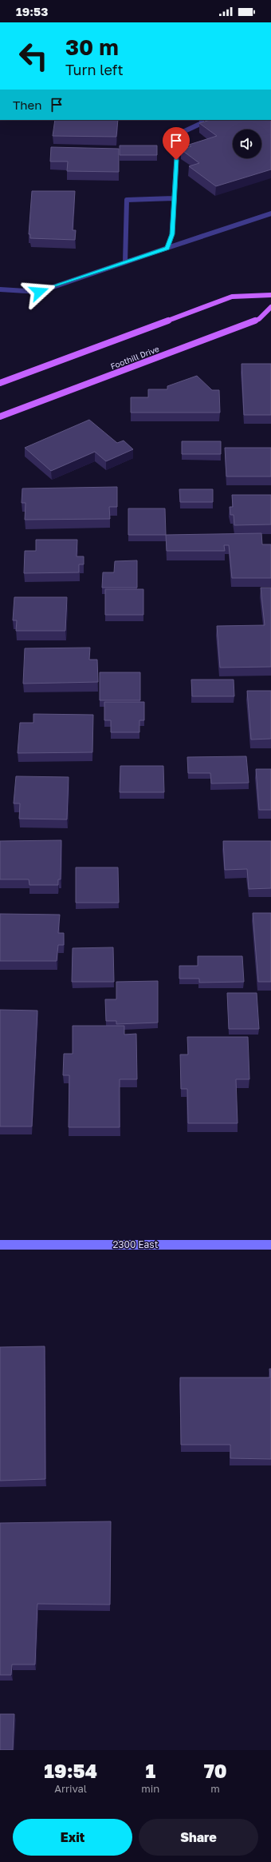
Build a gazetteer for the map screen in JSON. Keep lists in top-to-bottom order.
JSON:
{
  "streets": {
    "main road": ["Foothill Drive"],
    "street": ["2300 East"]
  },
  "page": {
    "status": "19:53",
    "turn": ["30 m", "Turn left"],
    "then": "Then",
    "eta": [
      "19:54",
      "Arrival",
      "1",
      "min",
      "70",
      "m"
    ],
    "buttons": ["Exit", "Share"]
  }
}
